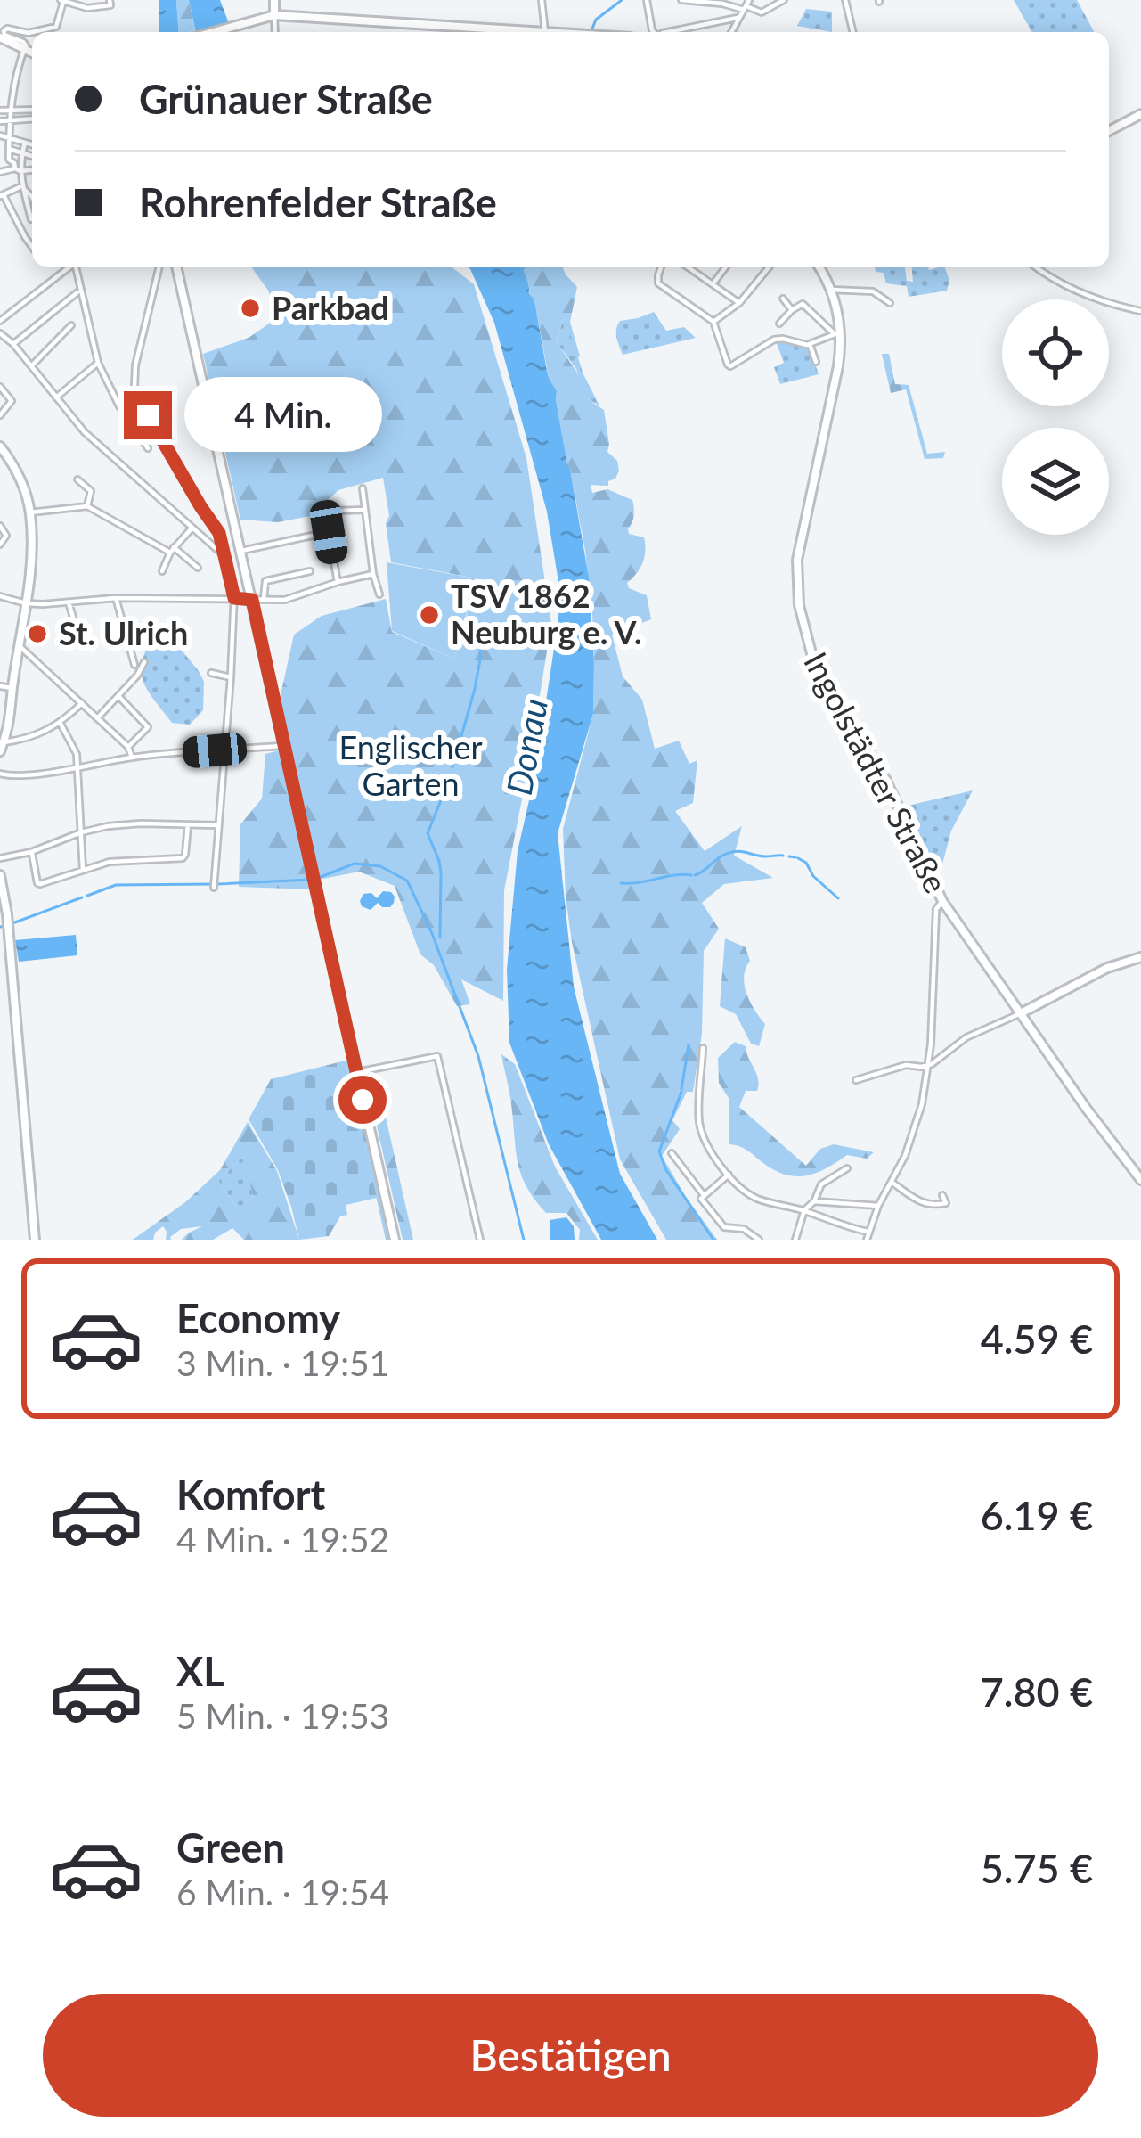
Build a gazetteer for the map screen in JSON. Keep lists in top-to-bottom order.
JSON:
{
  "streets": {
    "street": ["Ingolstädter Straße"]
  },
  "water": ["Donau"],
  "parks": ["Englischer Garten"],
  "places": ["Parkbad", "TSV 1862 Neuburg e. V.", "St. Ulrich"],
  "page": {
    "banner": ["Grünauer Straße", "Rohrenfelder Straße"],
    "bubble": "4 Min.",
    "list": [
      {
        "name": "Economy",
        "note": "3 Min. · 19:51",
        "value": "4.59 €"
      },
      {
        "name": "Komfort",
        "note": "4 Min. · 19:52",
        "value": "6.19 €"
      },
      {
        "name": "XL",
        "note": "5 Min. · 19:53",
        "value": "7.80 €"
      },
      {
        "name": "Green",
        "note": "6 Min. · 19:54",
        "value": "5.75 €"
      }
    ],
    "buttons": "Bestätigen"
  }
}
